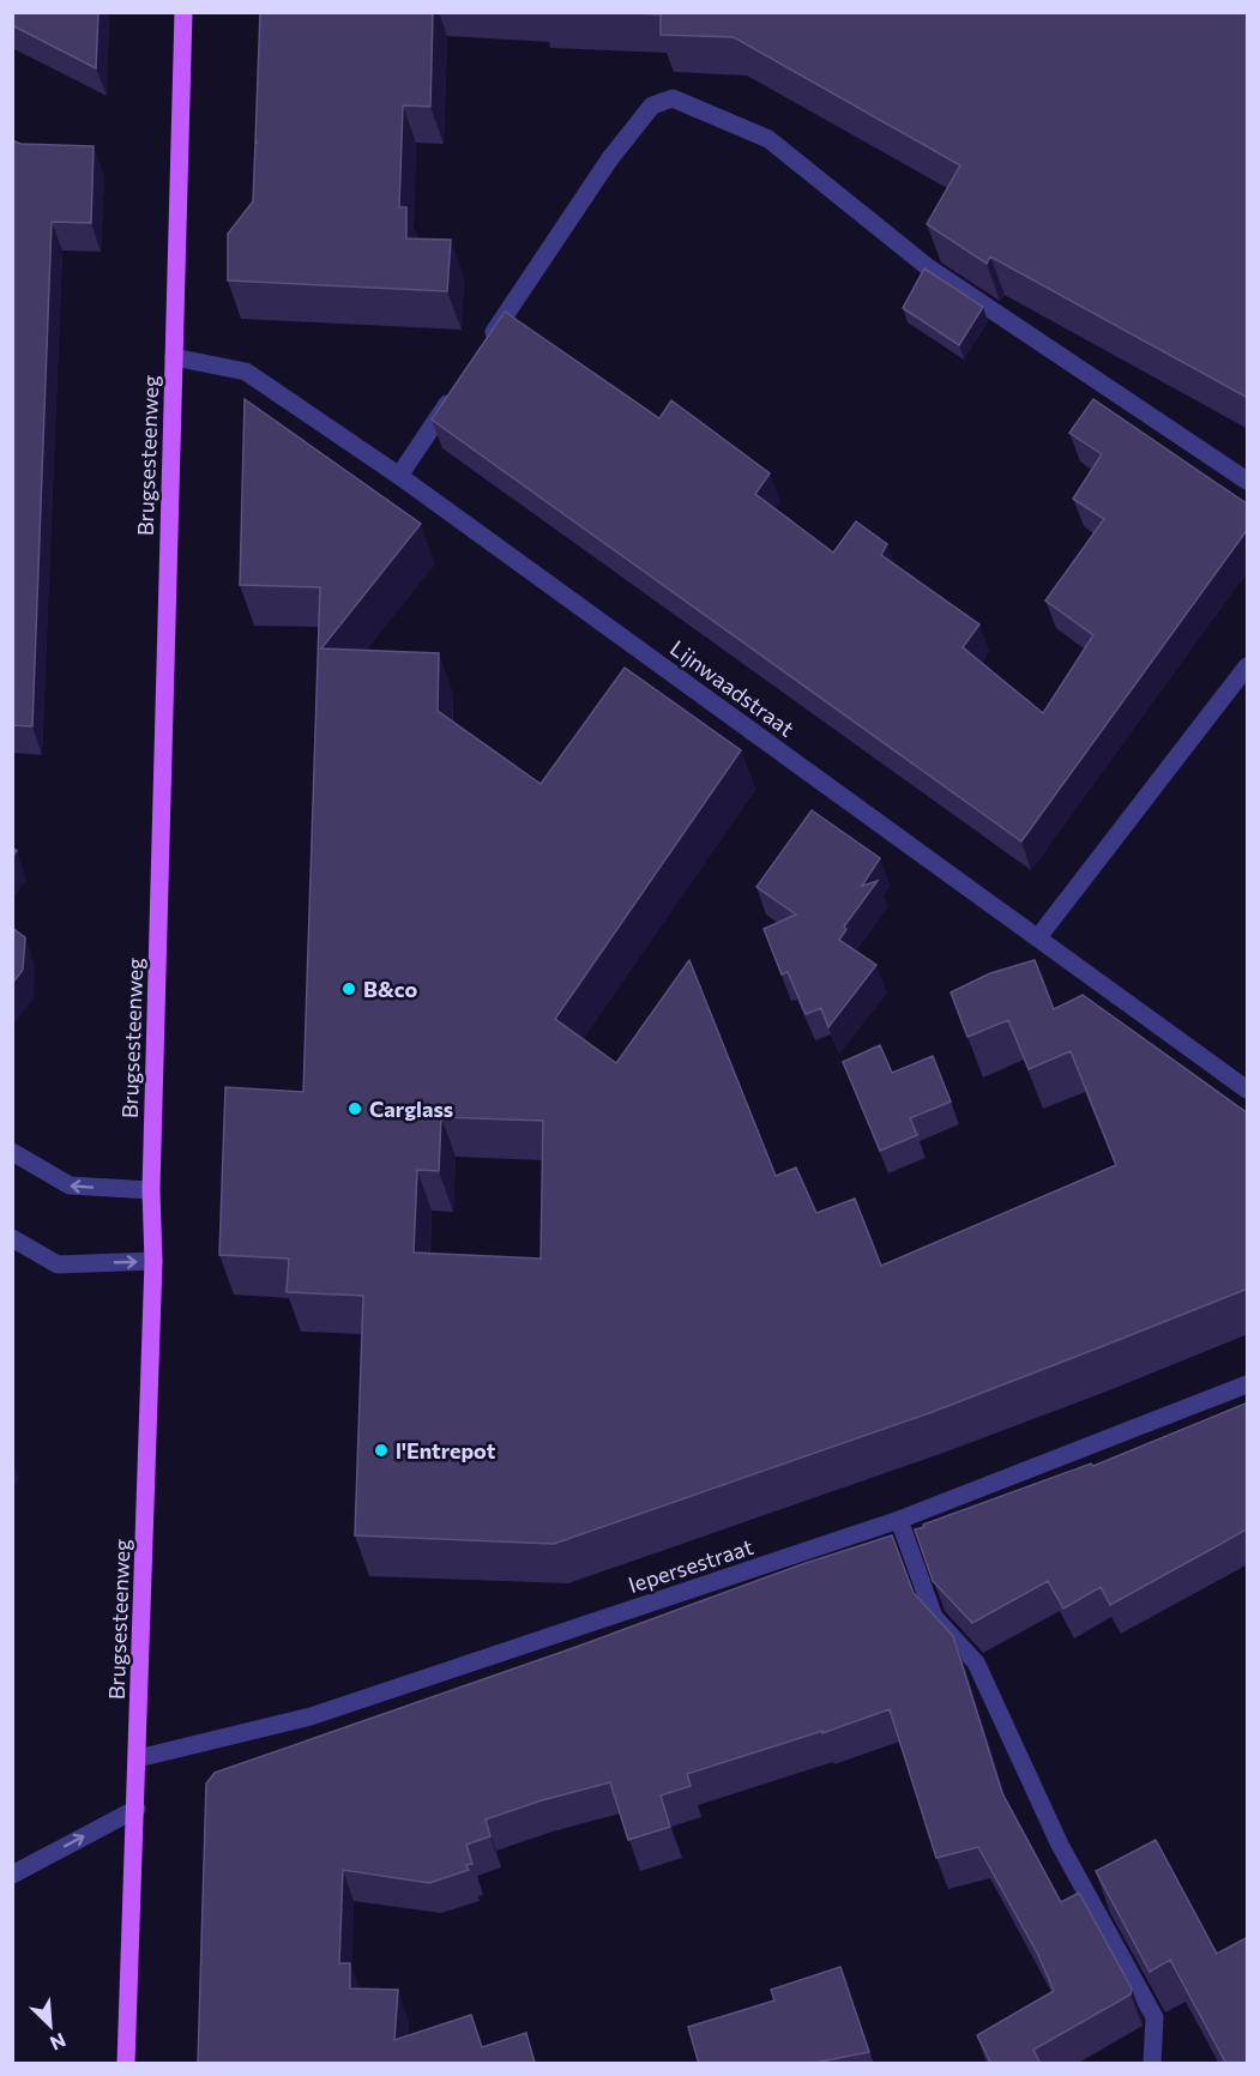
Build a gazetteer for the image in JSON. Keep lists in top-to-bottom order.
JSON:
{
  "streets": {
    "main road": ["Brugsesteenweg"],
    "street": ["Lijnwaadstraat", "Iepersestraat"]
  },
  "crossings": [
    ["Brugsesteenweg", "Lijnwaadstraat"],
    ["Brugsesteenweg", "Iepersestraat"]
  ],
  "places": ["B&co", "Carglass", "l'Entrepot"],
  "north": "bottom right"
}
